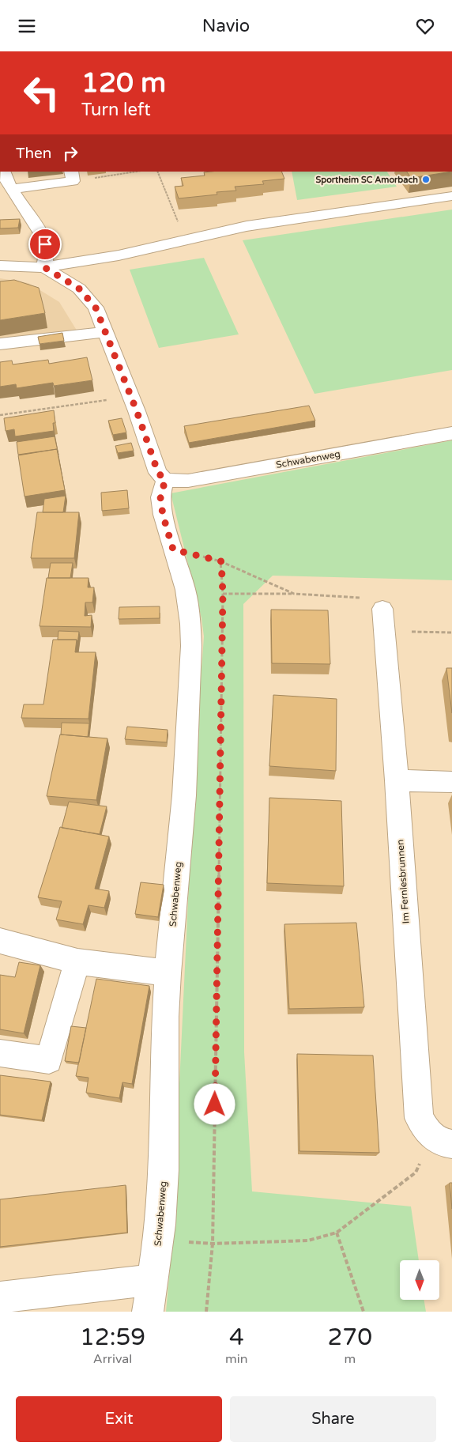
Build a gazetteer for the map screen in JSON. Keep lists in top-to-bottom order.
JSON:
{
  "streets": {
    "street": ["Schwabenweg", "Im Fernlesbrunnen"]
  },
  "places": ["Sportheim SC Amorbach"],
  "north": "bottom",
  "page": {
    "header": "Navio",
    "turn": ["120 m", "Turn left"],
    "then": "Then",
    "eta": [
      "12:59",
      "Arrival",
      "4",
      "min",
      "270",
      "m"
    ],
    "buttons": ["Exit", "Share"]
  }
}
